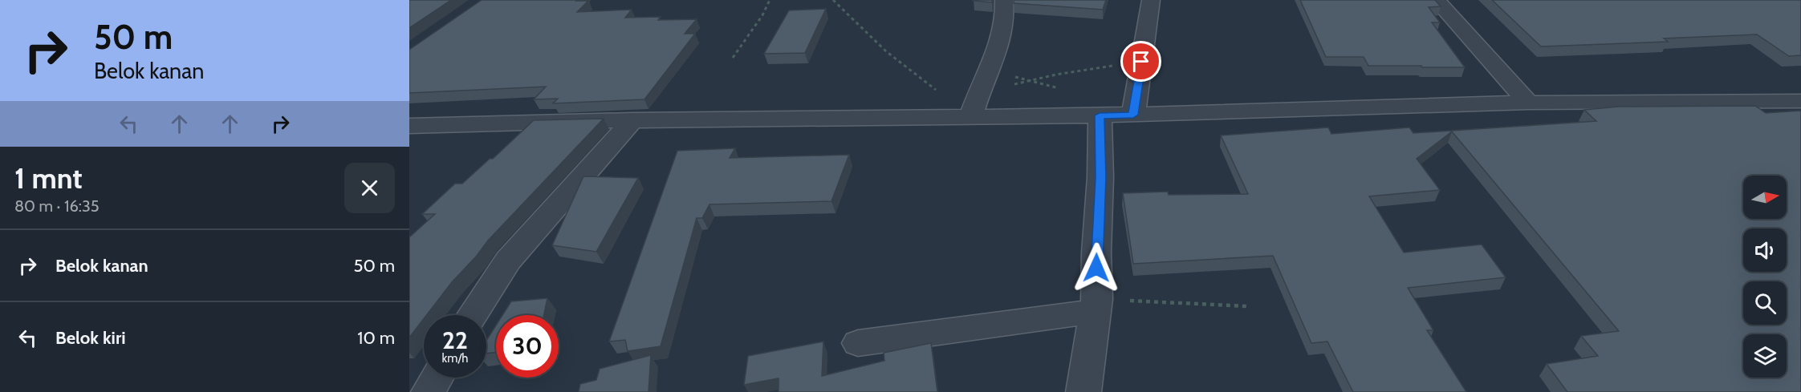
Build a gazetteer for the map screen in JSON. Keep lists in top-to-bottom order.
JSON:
{
  "north": "right",
  "page": {
    "turn": ["50 m", "Belok kanan"],
    "heading": ["1 mnt", "80 m · 16:35"],
    "list": [
      {
        "name": "Belok kanan",
        "value": "50 m"
      },
      {
        "name": "Belok kiri",
        "value": "10 m"
      }
    ],
    "speed": "22 km/h",
    "limit": "30"
  }
}
